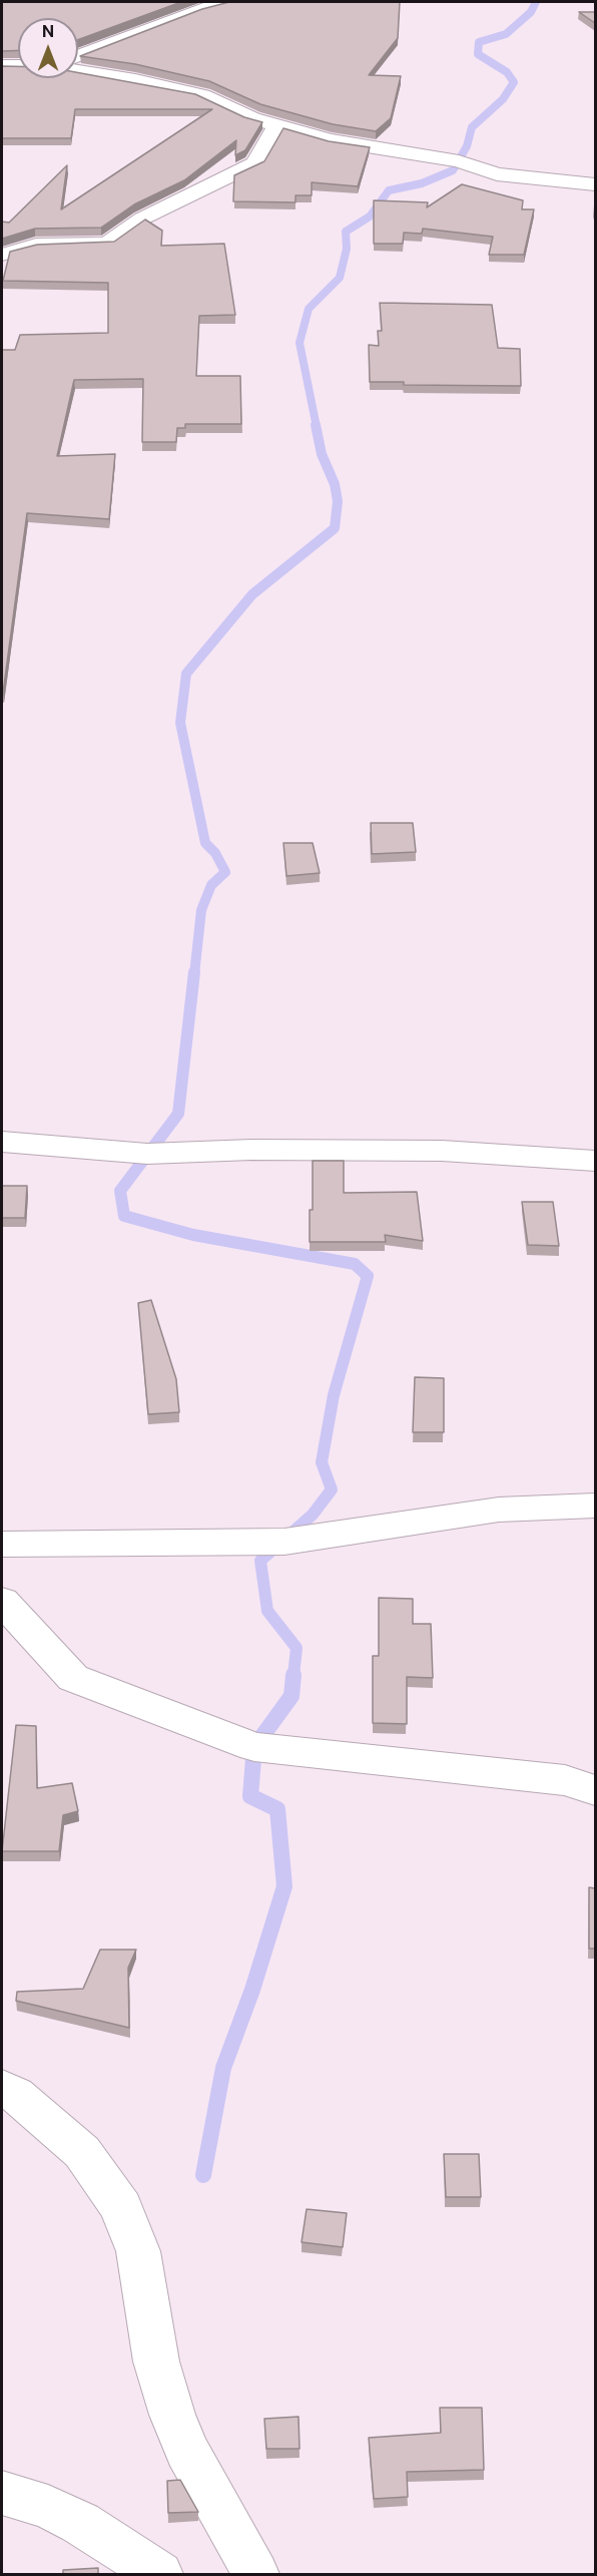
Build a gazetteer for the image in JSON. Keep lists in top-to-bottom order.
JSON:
{
  "north": "top"
}
